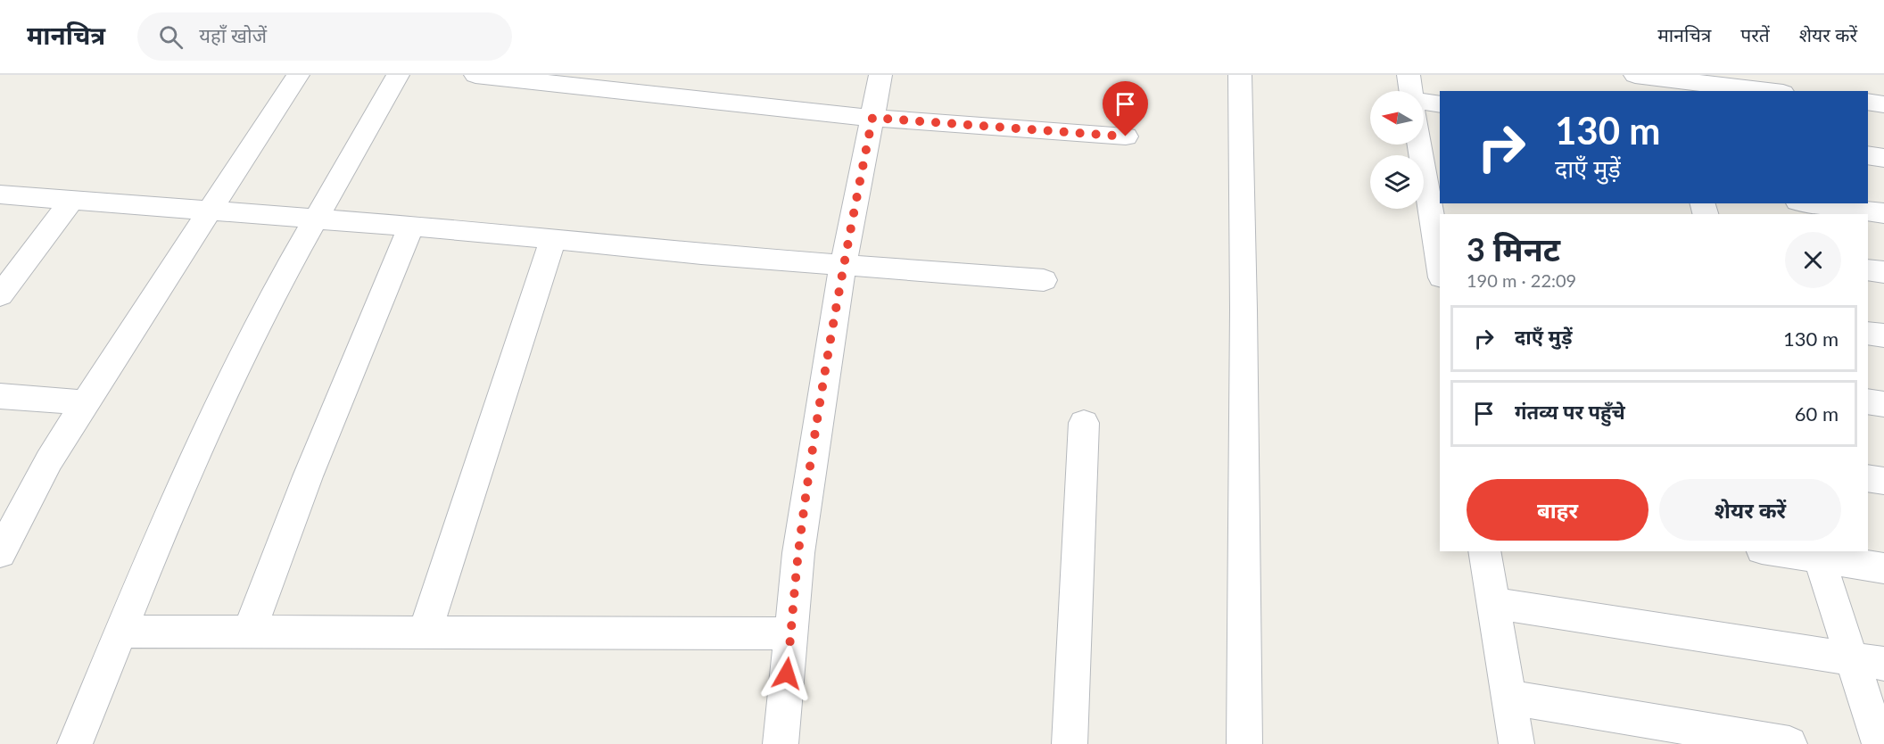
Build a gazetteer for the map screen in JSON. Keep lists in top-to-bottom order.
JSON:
{
  "north": "left",
  "page": {
    "header": "मानचित्र",
    "search": "यहाँ खोजें",
    "nav": ["मानचित्र", "परतें", "शेयर करें"],
    "turn": ["130 m", "दाएँ मुड़ें"],
    "heading": ["3 मिनट", "190 m · 22:09"],
    "list": [
      {
        "name": "दाएँ मुड़ें",
        "value": "130 m"
      },
      {
        "name": "गंतव्य पर पहुँचे",
        "value": "60 m"
      }
    ],
    "buttons": ["बाहर", "शेयर करें"]
  }
}
